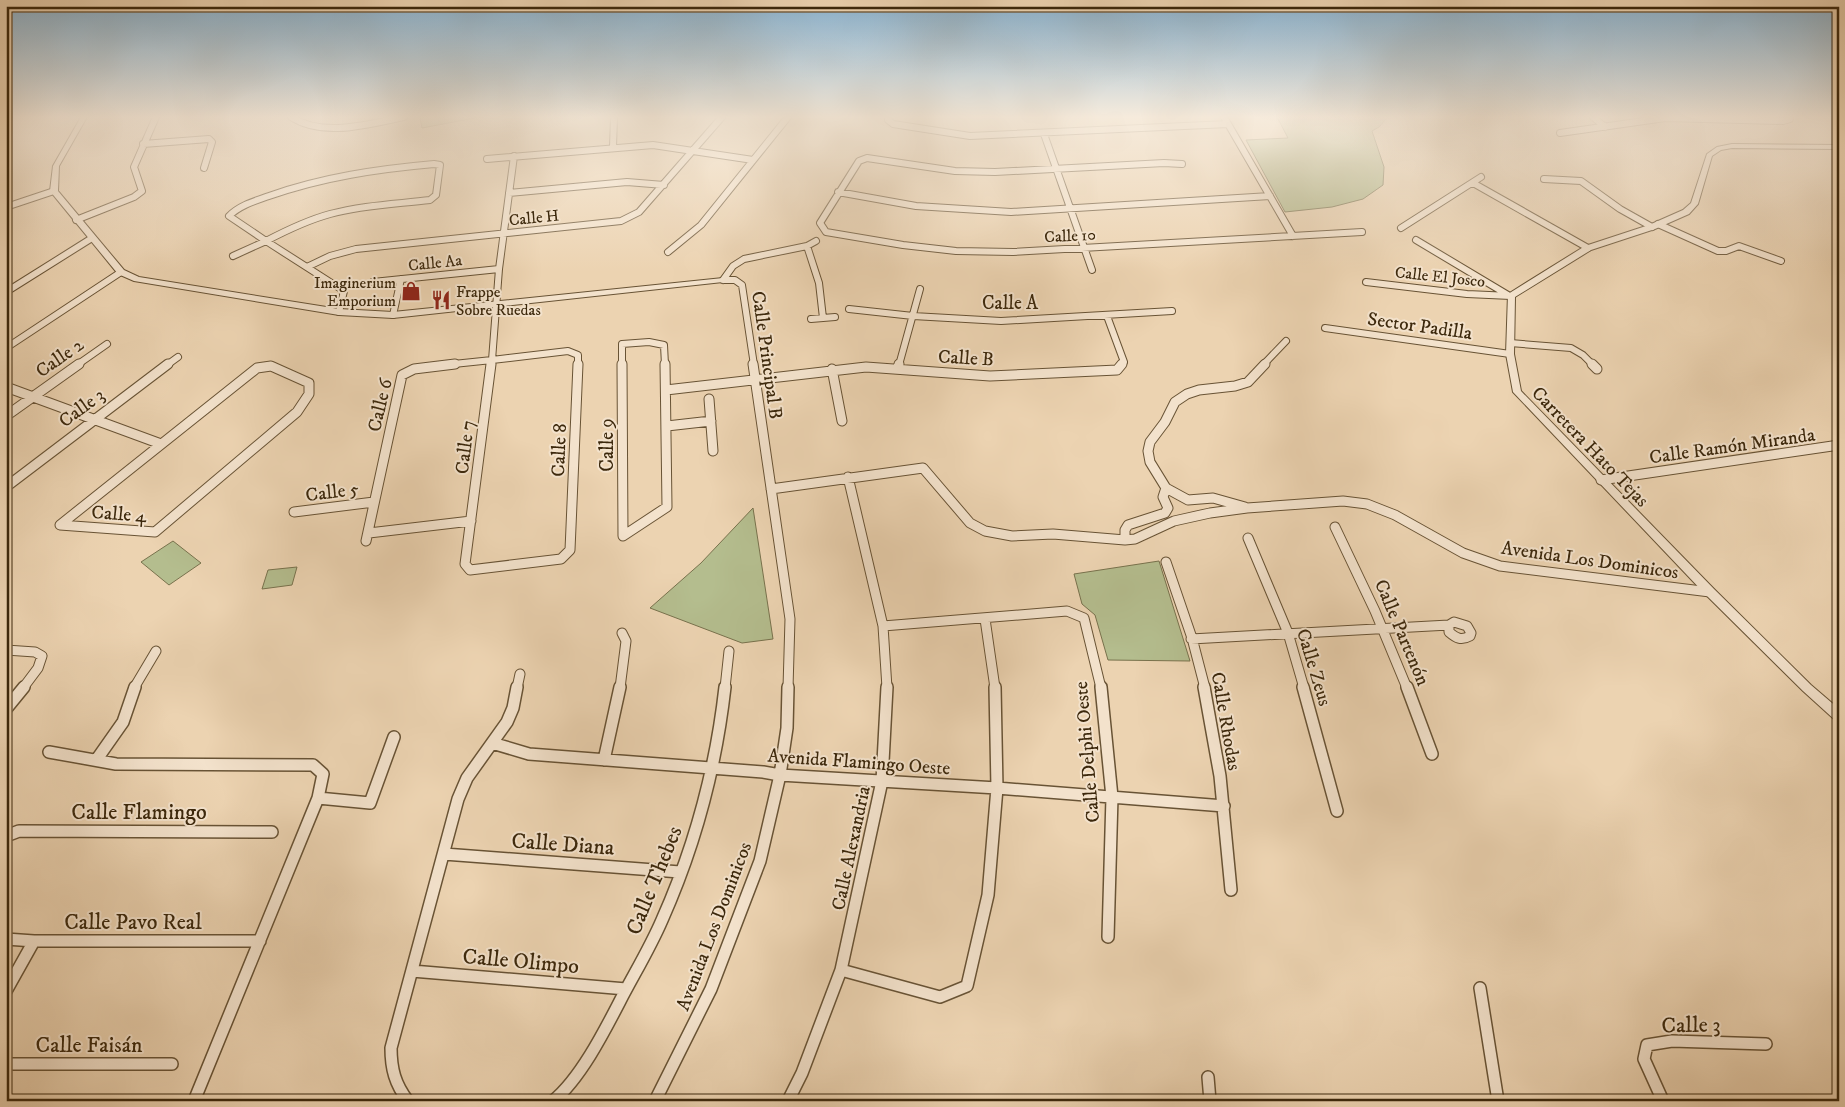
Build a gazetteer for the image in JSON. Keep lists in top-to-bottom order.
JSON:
{
  "streets": {
    "street": [
      "Calle H",
      "Calle 10",
      "Calle Aa",
      "Calle El Josco",
      "Calle A",
      "Sector Padilla",
      "Calle Principal B",
      "Calle 2",
      "Calle B",
      "Calle 6",
      "Calle 3",
      "Calle 9",
      "Calle Ramón Miranda",
      "Carretera Hato Tejas",
      "Calle 7",
      "Calle 8",
      "Calle 5",
      "Calle 4",
      "Avenida Los Dominicos",
      "Calle Partenón",
      "Calle Zeus",
      "Calle Rhodas",
      "Calle Delphi Oeste",
      "Avenida Flamingo Oeste",
      "Calle Flamingo",
      "Calle Diana",
      "Calle Alexandria",
      "Calle Thebes",
      "Calle Pavo Real",
      "Calle Olimpo",
      "Calle Faisán"
    ]
  },
  "crossings": [
    ["Calle H", "Calle 7"],
    ["Calle Aa", "Calle 7"],
    ["Calle El Josco", "Carretera Hato Tejas"],
    ["Calle A", "Calle B"],
    ["Sector Padilla", "Carretera Hato Tejas"],
    ["Calle Principal B", "Calle B"],
    ["Calle 6", "Calle 7"],
    ["Calle 6", "Calle 8"],
    ["Calle 6", "Calle 5"],
    ["Calle Ramón Miranda", "Carretera Hato Tejas"],
    ["Carretera Hato Tejas", "Avenida Los Dominicos"],
    ["Calle 7", "Calle 8"],
    ["Avenida Los Dominicos", "Avenida Flamingo Oeste"],
    ["Avenida Los Dominicos", "Calle Alexandria"],
    ["Calle Rhodas", "Avenida Flamingo Oeste"],
    ["Calle Delphi Oeste", "Avenida Flamingo Oeste"],
    ["Calle Delphi Oeste", "Calle Alexandria"],
    ["Avenida Flamingo Oeste", "Calle Alexandria"],
    ["Avenida Flamingo Oeste", "Calle Thebes"],
    ["Calle Diana", "Calle Thebes"],
    ["Calle Thebes", "Calle Olimpo"]
  ],
  "places": {
    "shop": ["Imaginerium Emporium"],
    "restaurant": ["Frappe Sobre Ruedas"]
  }
}
